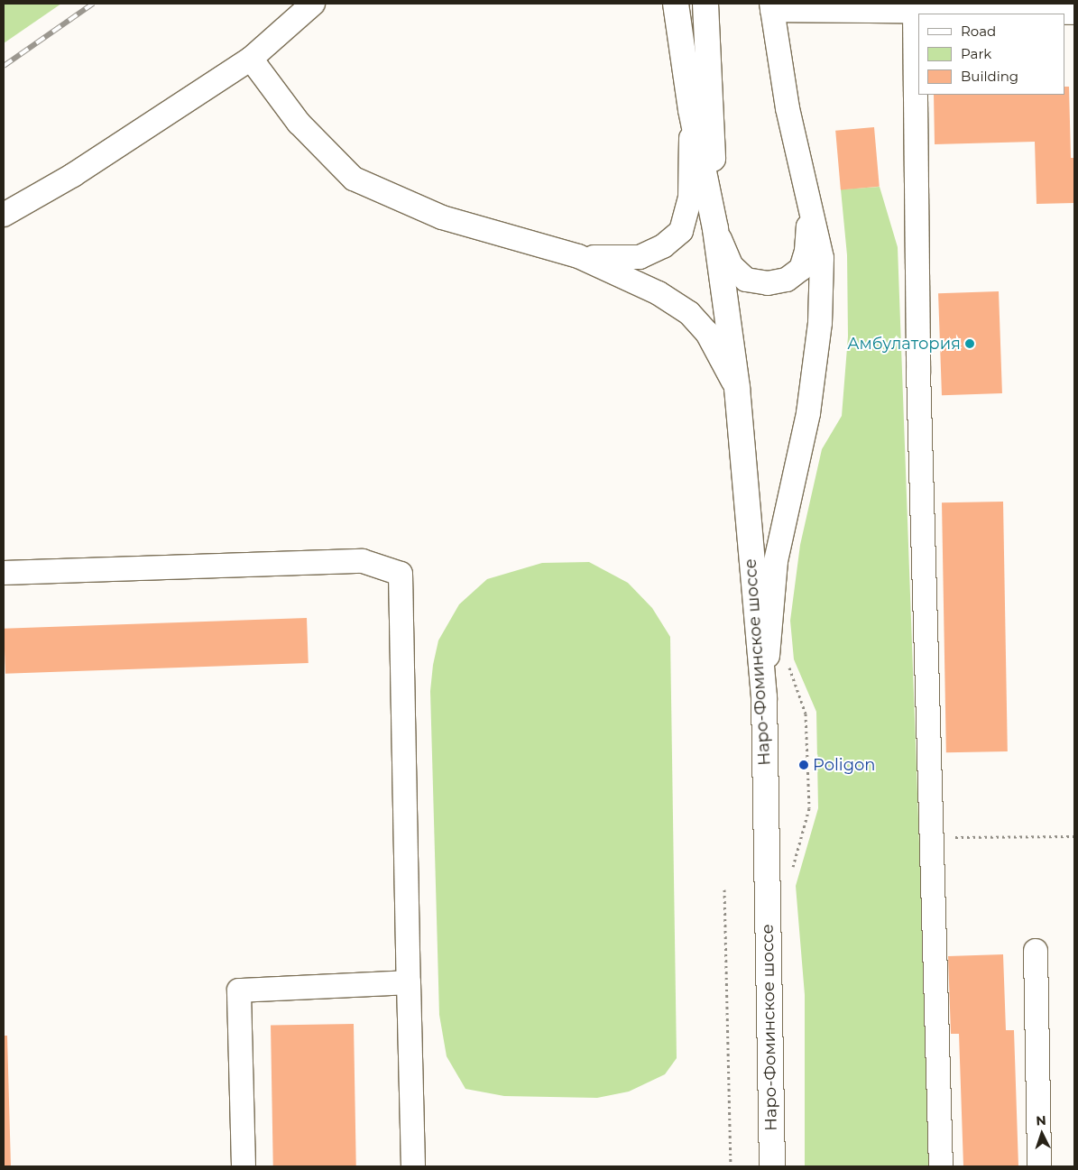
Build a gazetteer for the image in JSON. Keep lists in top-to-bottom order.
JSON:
{
  "streets": {
    "main road": ["Наро-Фоминское шоссе"]
  },
  "places": ["Амбулатория", "Poligon"],
  "legend": ["Road", "Park", "Building"],
  "north": "top"
}
